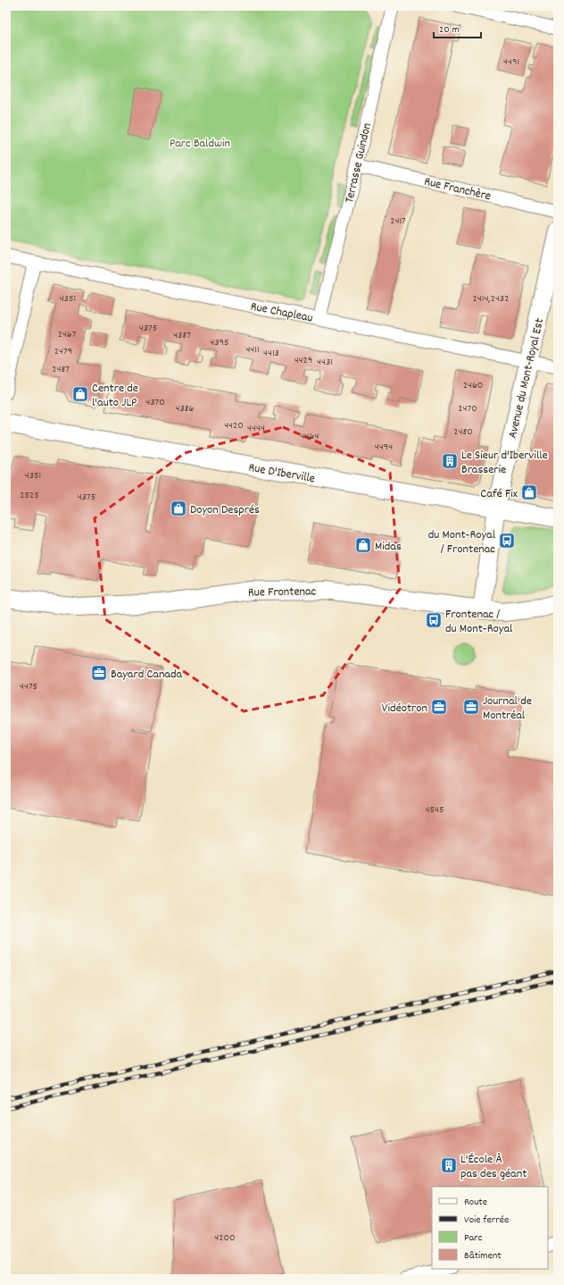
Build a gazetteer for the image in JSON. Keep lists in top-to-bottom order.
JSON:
{
  "streets": {
    "main road": ["Avenue du Mont-Royal Est", "Rue D'Iberville", "Rue Frontenac"],
    "street": ["Terrasse Guindon", "Rue Franchère", "Rue Chapleau"]
  },
  "crossings": [
    ["Terrasse Guindon", "Rue Franchère"],
    ["Terrasse Guindon", "Rue Chapleau"],
    ["Rue Chapleau", "Avenue du Mont-Royal Est"],
    ["Avenue du Mont-Royal Est", "Rue D'Iberville"],
    ["Avenue du Mont-Royal Est", "Rue Frontenac"]
  ],
  "parks": ["Parc Baldwin"],
  "places": {
    "shop": [
      "Centre de l'auto JLP",
      "Café Fix",
      "Doyon Després",
      "Midas"
    ],
    "building": ["Le Sieur d'Iberville Brasserie", "L'École À pas des géant"],
    "bus stop": ["du Mont-Royal / Frontenac", "Frontenac / du Mont-Royal"],
    "office": ["Bayard Canada", "Vidéotron", "Journal de Montréal"]
  },
  "house_numbers": [
    "4491",
    "2417",
    "4351",
    "2414,2432",
    "4375",
    "2467",
    "4387",
    "4395",
    "4411",
    "2479",
    "4413",
    "4429",
    "4431",
    "2487",
    "2460",
    "4370",
    "4386",
    "2470",
    "4420",
    "4444",
    "2480",
    "4464",
    "4494",
    "4351",
    "2525",
    "4375",
    "4475",
    "4545",
    "4200"
  ],
  "legend": [
    "Route",
    "Voie ferrée",
    "Parc",
    "Bâtiment"
  ],
  "scale_bar": "20 m"
}
